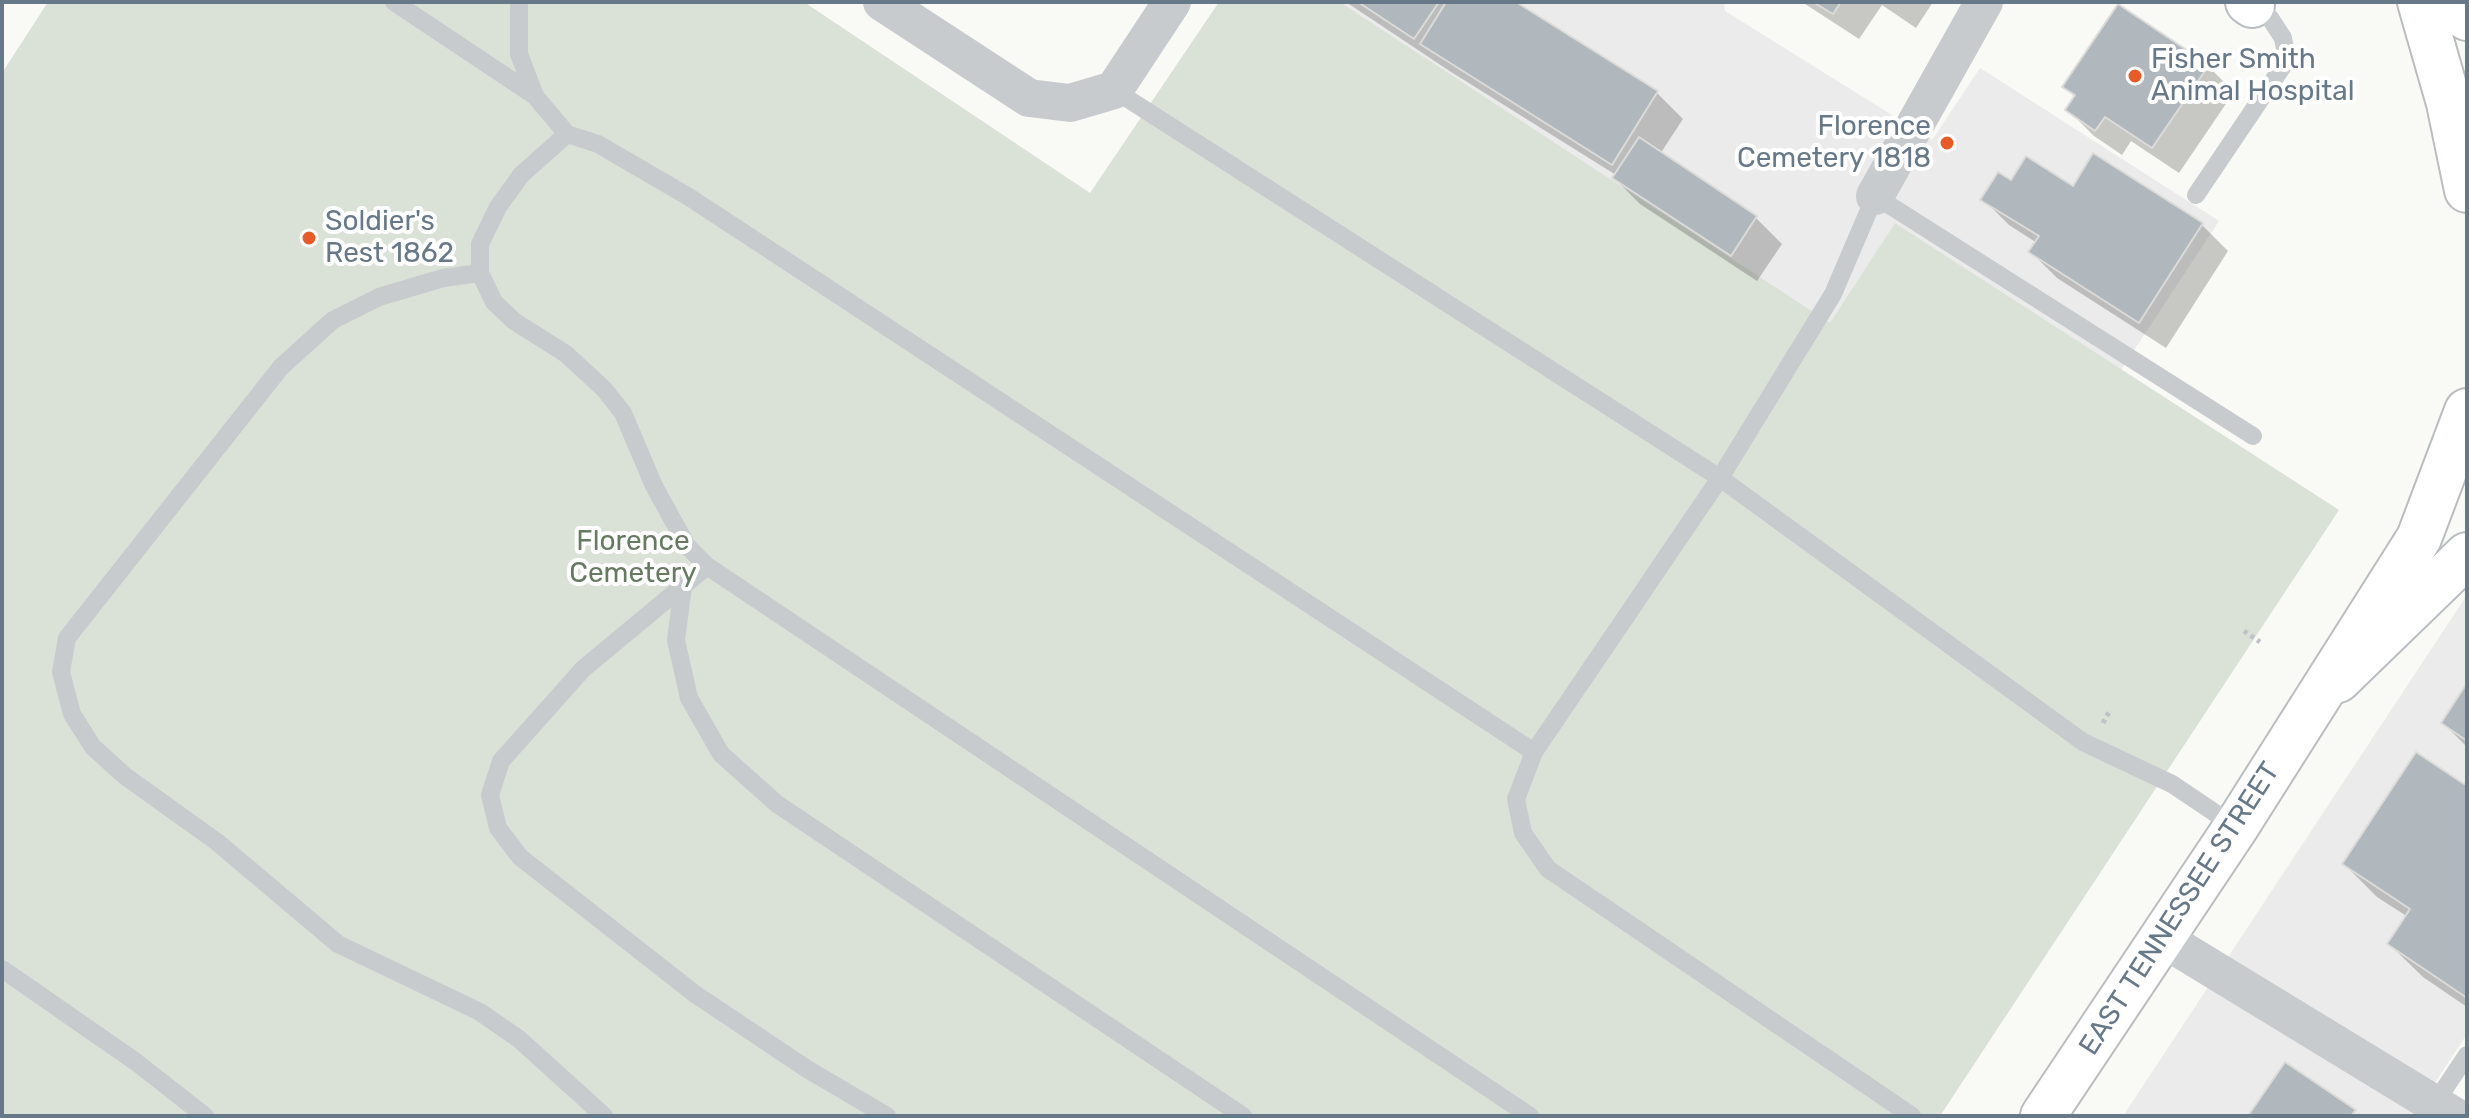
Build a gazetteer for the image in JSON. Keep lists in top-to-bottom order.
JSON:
{
  "streets": {
    "main road": ["EAST TENNESSEE STREET"]
  },
  "parks": ["Florence Cemetery"],
  "places": ["Fisher Smith Animal Hospital", "Florence Cemetery 1818", "Soldier's Rest 1862"]
}
